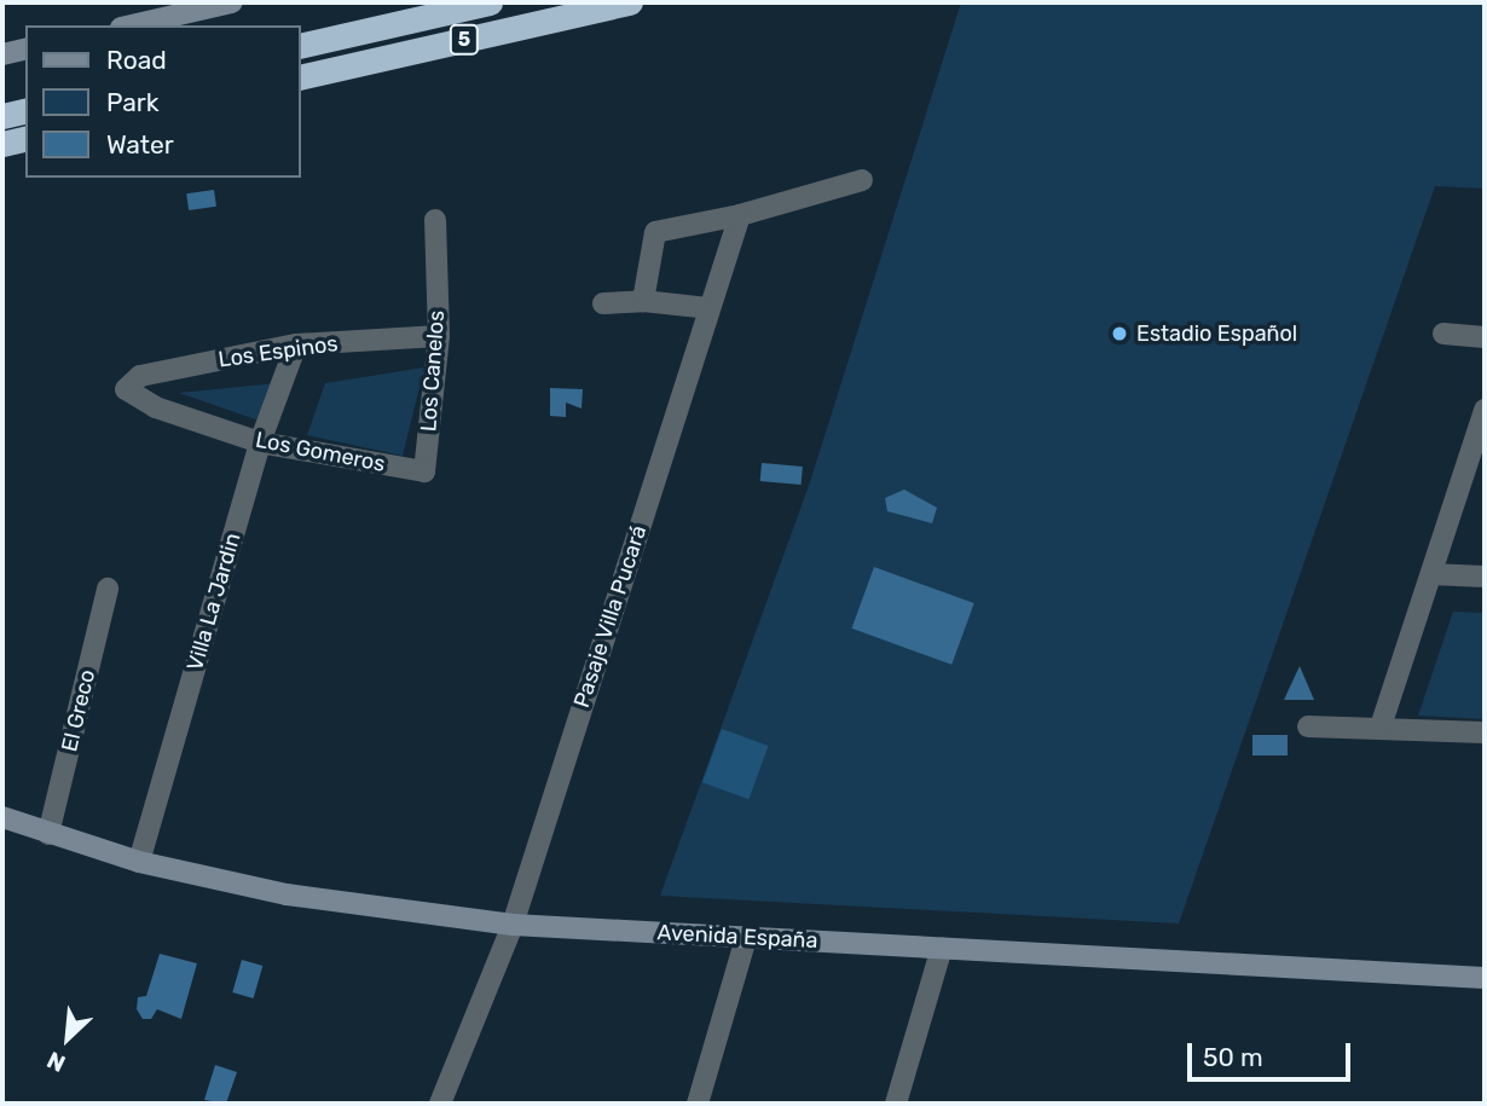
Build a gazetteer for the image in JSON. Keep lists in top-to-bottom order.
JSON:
{
  "streets": {
    "highway": ["5"],
    "main road": ["Avenida España"],
    "street": [
      "Los Espinos",
      "Los Canelos",
      "Los Gomeros",
      "Villa La Jardin",
      "Pasaje Villa Pucará",
      "El Greco"
    ]
  },
  "crossings": [
    ["Los Espinos", "Los Canelos"],
    ["Los Espinos", "Los Gomeros"],
    ["Los Espinos", "Villa La Jardin"],
    ["Los Canelos", "Los Gomeros"],
    ["Los Gomeros", "Villa La Jardin"],
    ["Villa La Jardin", "Avenida España"],
    ["Pasaje Villa Pucará", "Avenida España"],
    ["El Greco", "Avenida España"]
  ],
  "places": ["Estadio Español"],
  "legend": ["Road", "Park", "Water"],
  "scale_bar": "50 m",
  "north": "bottom left"
}
